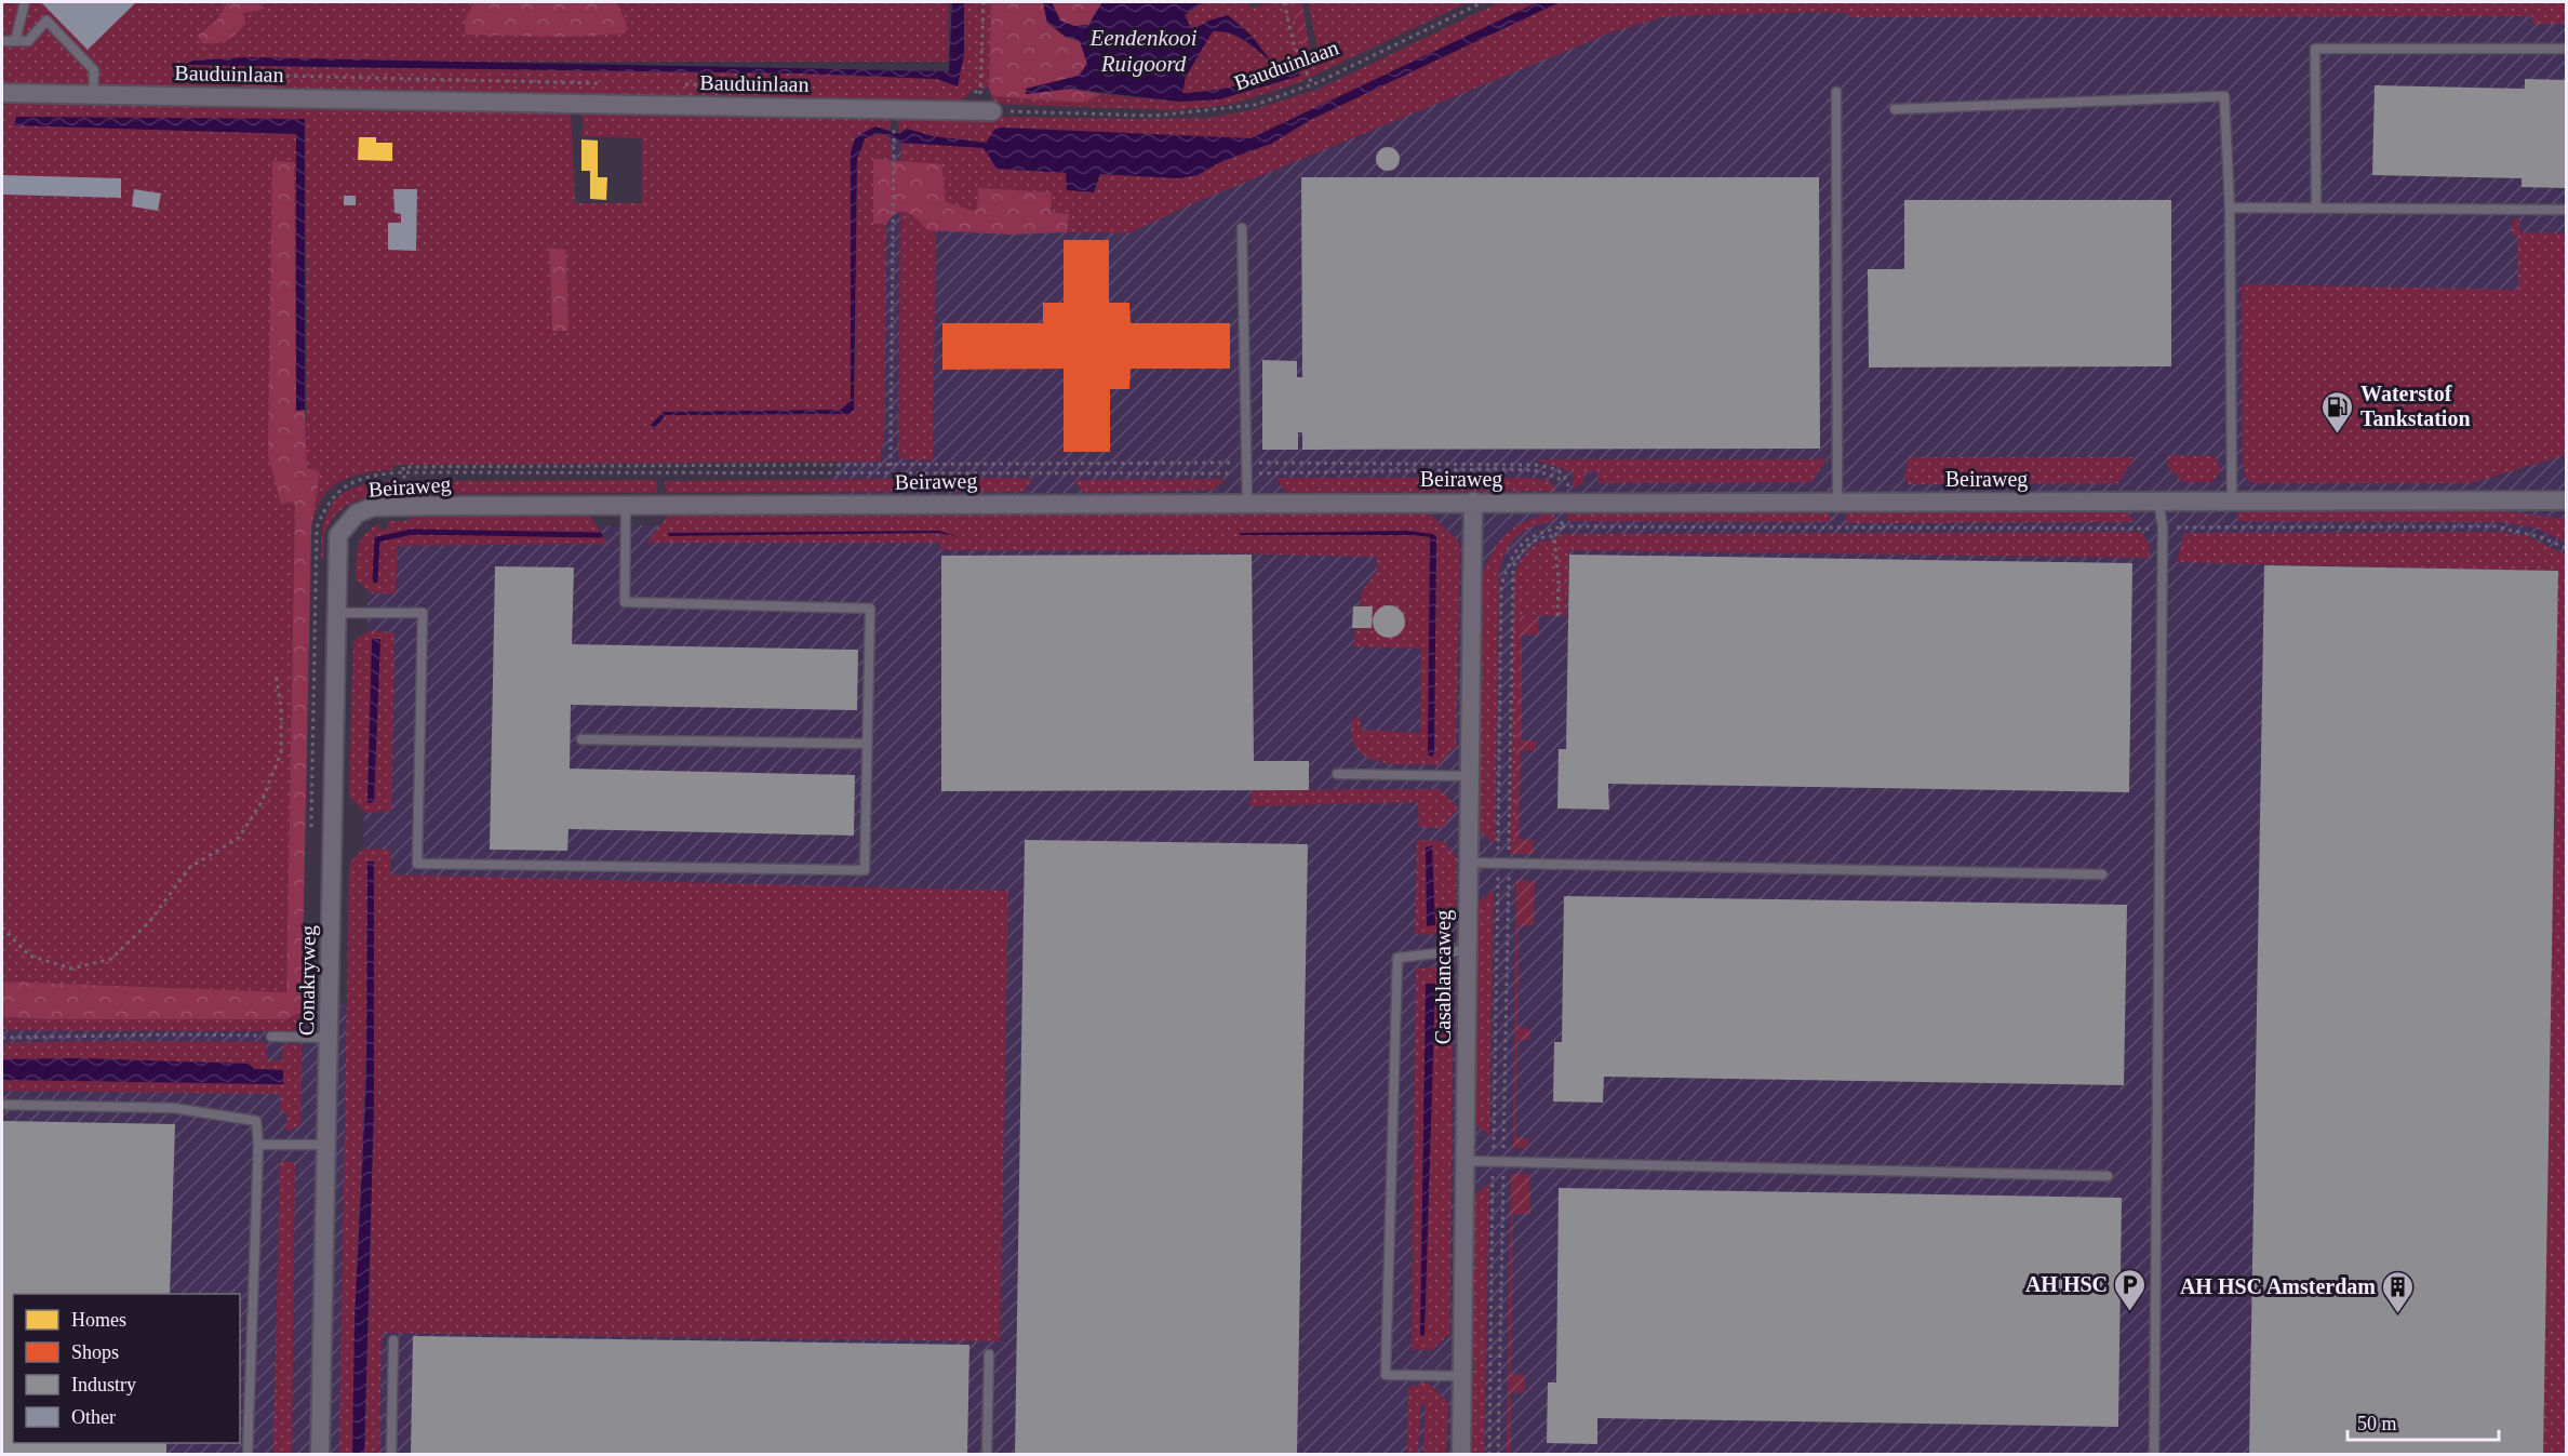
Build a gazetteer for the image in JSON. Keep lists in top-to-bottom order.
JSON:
{
  "streets": {
    "street": [
      "Bauduinlaan",
      "Beiraweg",
      "Casablancaweg",
      "Conakryweg"
    ]
  },
  "crossings": [
    ["Beiraweg", "Casablancaweg"],
    ["Beiraweg", "Conakryweg"]
  ],
  "water": ["Eendenkooi Ruigoord"],
  "places": {
    "fuel station": ["Waterstof Tankstation"],
    "parking": ["AH HSC"],
    "building": ["AH HSC Amsterdam"]
  },
  "legend": [
    "Homes",
    "Shops",
    "Industry",
    "Other"
  ],
  "scale_bar": "50 m"
}
